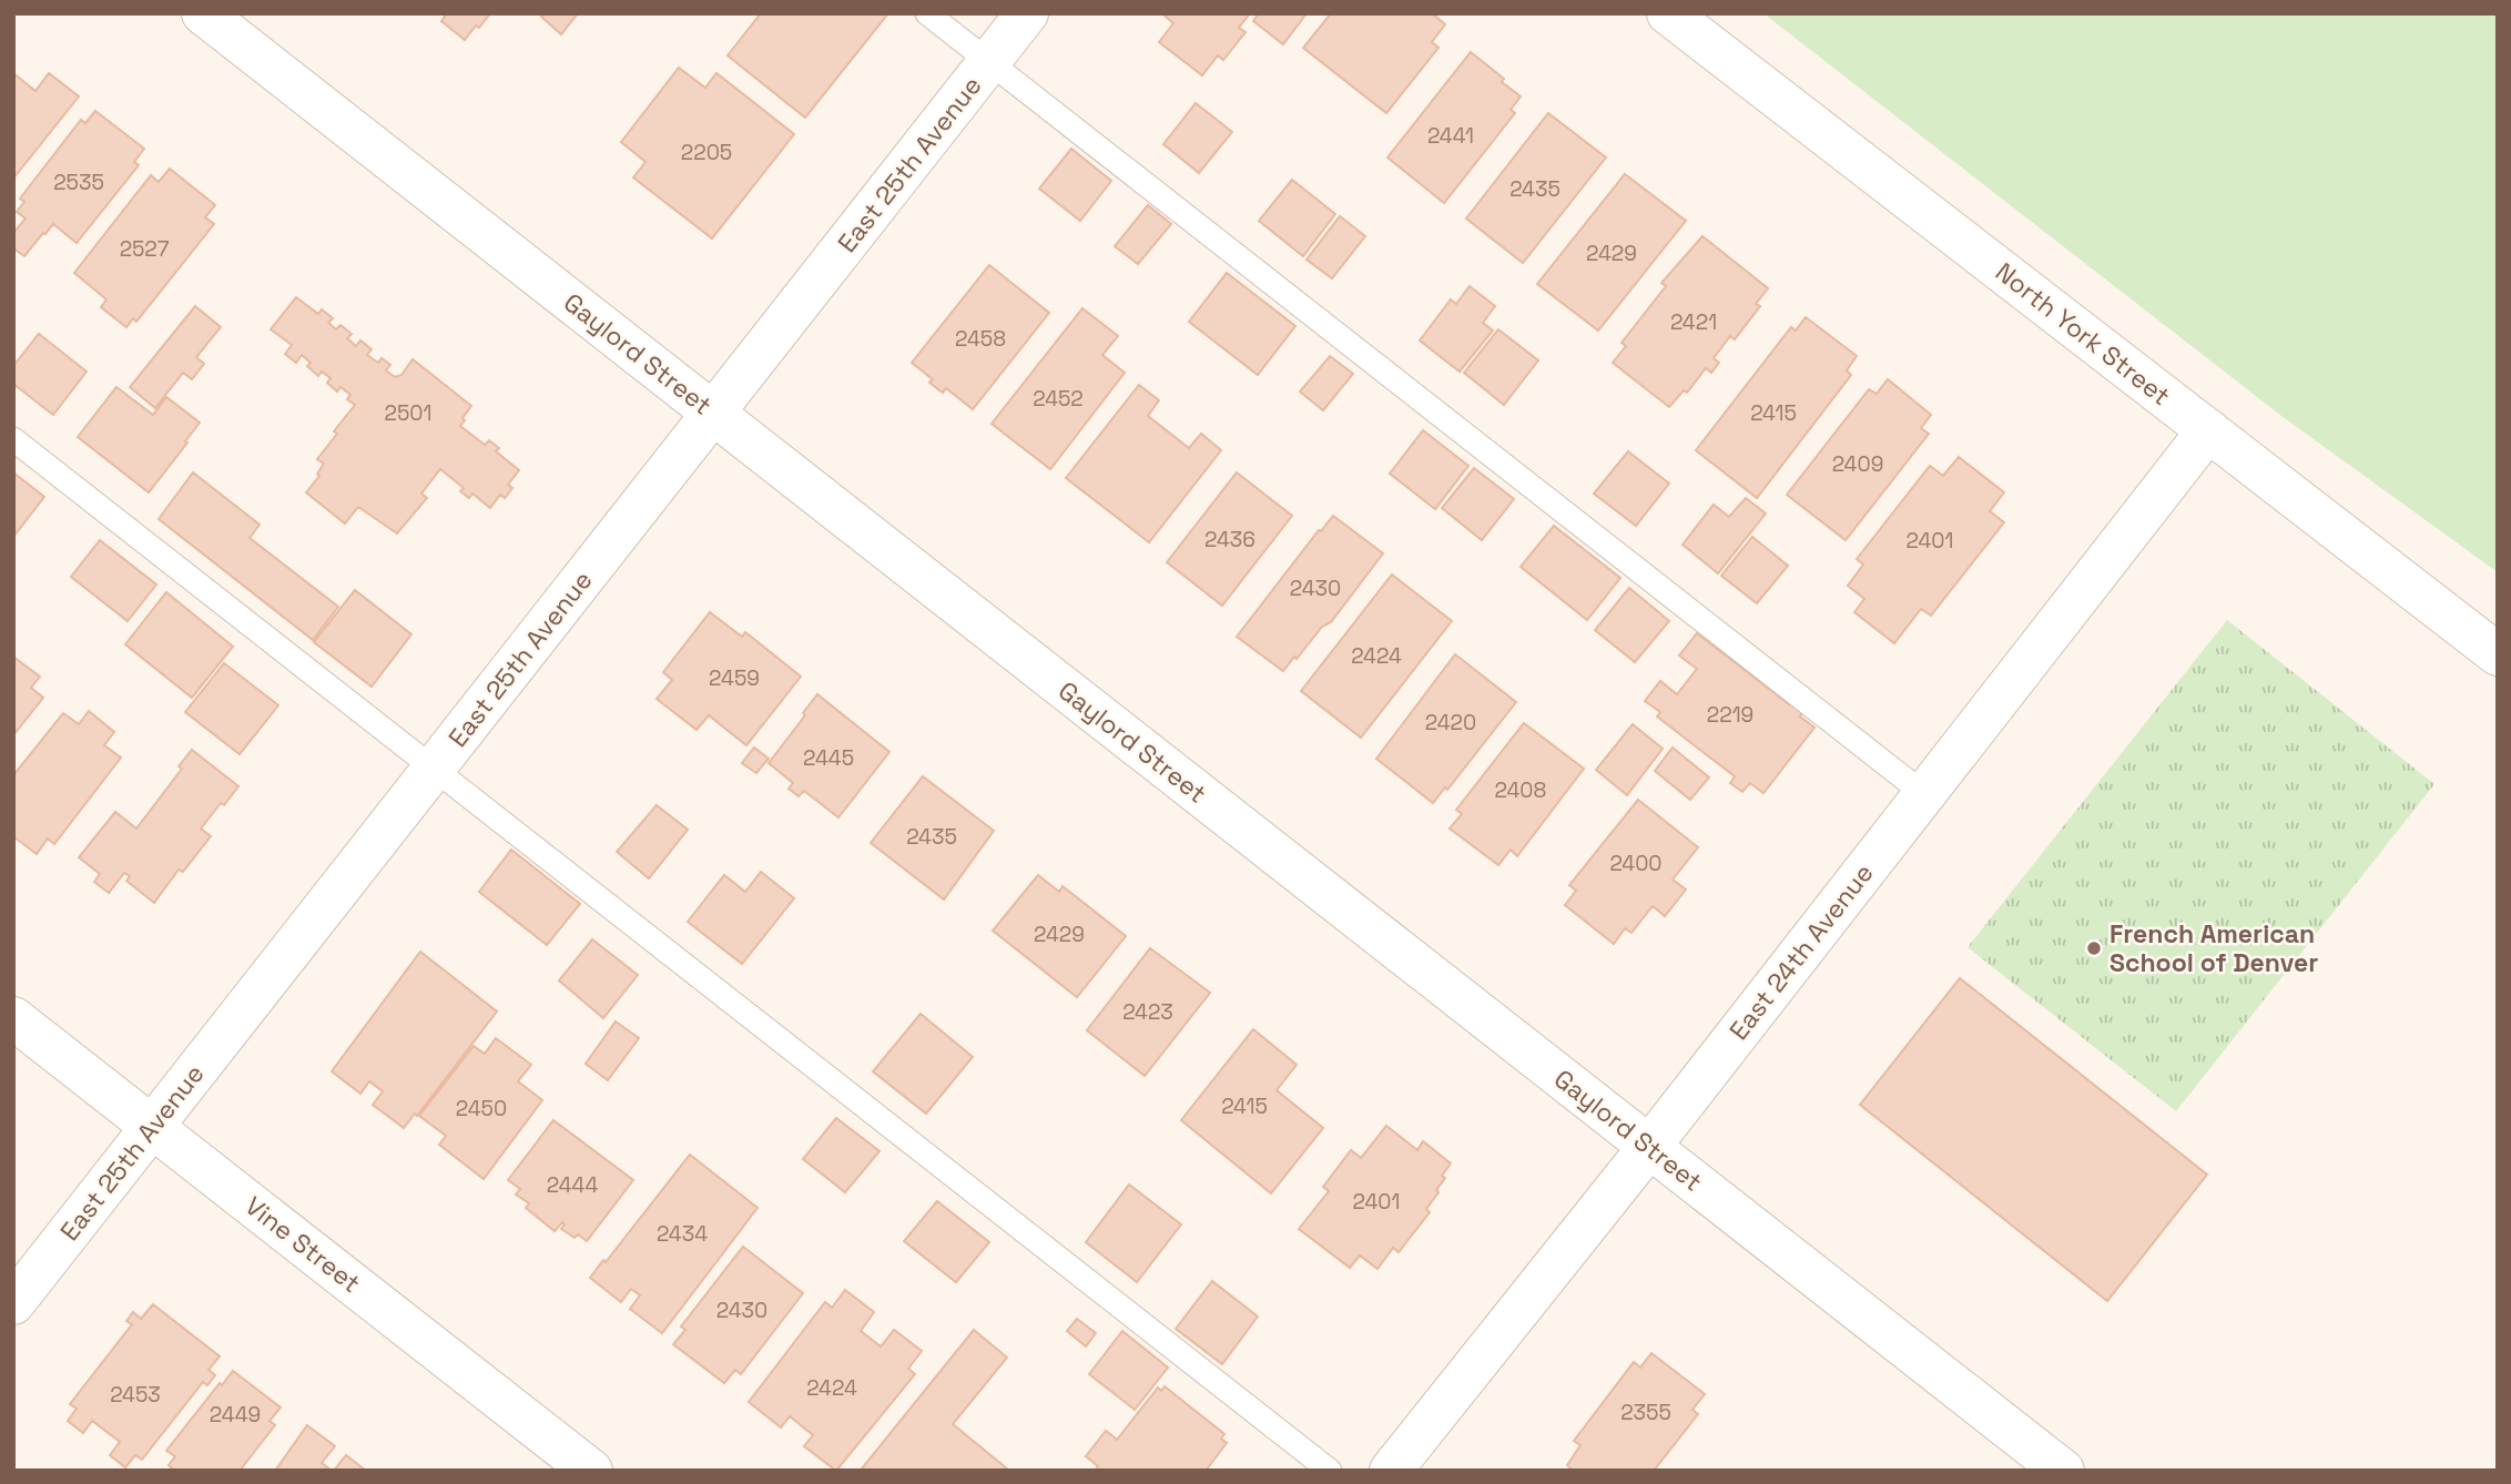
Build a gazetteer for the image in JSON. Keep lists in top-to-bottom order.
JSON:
{
  "streets": {
    "street": [
      "East 25th Avenue",
      "North York Street",
      "Gaylord Street",
      "East 24th Avenue",
      "Vine Street"
    ]
  },
  "crossings": [
    ["East 25th Avenue", "Gaylord Street"],
    ["East 25th Avenue", "Vine Street"],
    ["North York Street", "East 24th Avenue"],
    ["Gaylord Street", "East 24th Avenue"]
  ],
  "places": ["French American School of Denver"],
  "house_numbers": [
    "2441",
    "2205",
    "2535",
    "2435",
    "2527",
    "2429",
    "2421",
    "2458",
    "2452",
    "2501",
    "2415",
    "2409",
    "2436",
    "2401",
    "2430",
    "2424",
    "2459",
    "2219",
    "2420",
    "2445",
    "2408",
    "2435",
    "2400",
    "2429",
    "2423",
    "2415",
    "2450",
    "2444",
    "2401",
    "2434",
    "2430",
    "2424",
    "2453",
    "2355",
    "2449"
  ]
}
